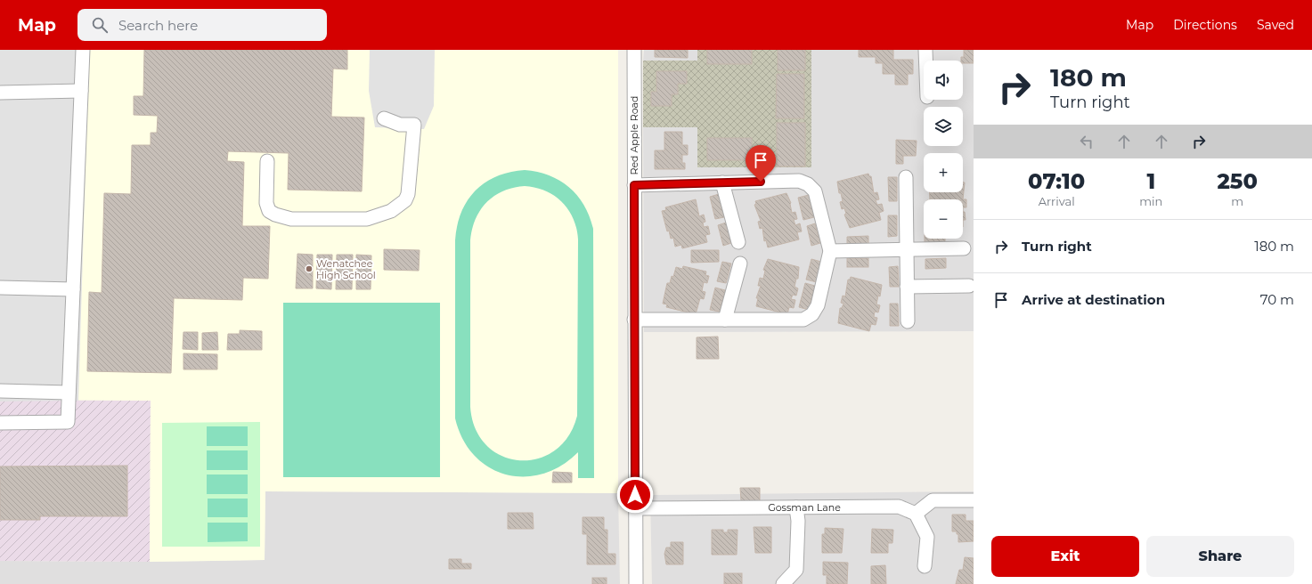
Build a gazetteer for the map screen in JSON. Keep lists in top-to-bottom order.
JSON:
{
  "streets": {
    "street": ["Red Apple Road", "Gossman Lane"]
  },
  "crossings": [
    ["Red Apple Road", "Gossman Lane"]
  ],
  "places": ["Wenatchee High School"],
  "page": {
    "header": "Map",
    "search": "Search here",
    "nav": ["Map", "Directions", "Saved"],
    "turn": ["180 m", "Turn right"],
    "map_buttons": ["+", "−"],
    "eta": [
      "07:10",
      "Arrival",
      "1",
      "min",
      "250",
      "m"
    ],
    "list": [
      {
        "name": "Turn right",
        "value": "180 m"
      },
      {
        "name": "Arrive at destination",
        "value": "70 m"
      }
    ],
    "buttons": ["Exit", "Share"]
  }
}
